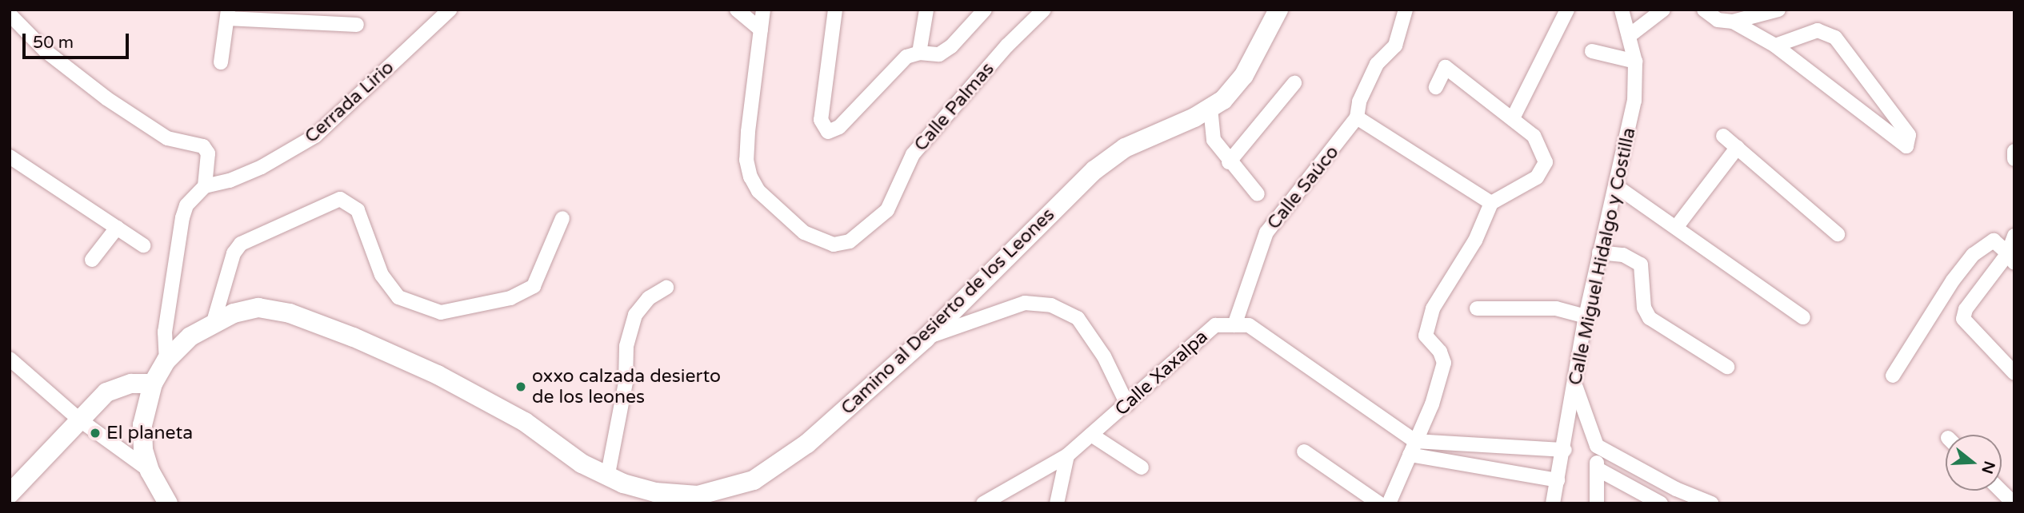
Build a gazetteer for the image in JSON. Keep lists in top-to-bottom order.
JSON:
{
  "streets": {
    "main road": ["Camino al Desierto de los Leones"],
    "street": [
      "Cerrada Lirio",
      "Calle Palmas",
      "Calle Saúco",
      "Calle Miguel Hidalgo y Costilla",
      "Calle Xaxalpa"
    ]
  },
  "crossings": [
    ["Calle Saúco", "Calle Xaxalpa"]
  ],
  "places": ["oxxo calzada desierto de los leones", "El planeta"],
  "scale_bar": "50 m",
  "north": "right"
}
